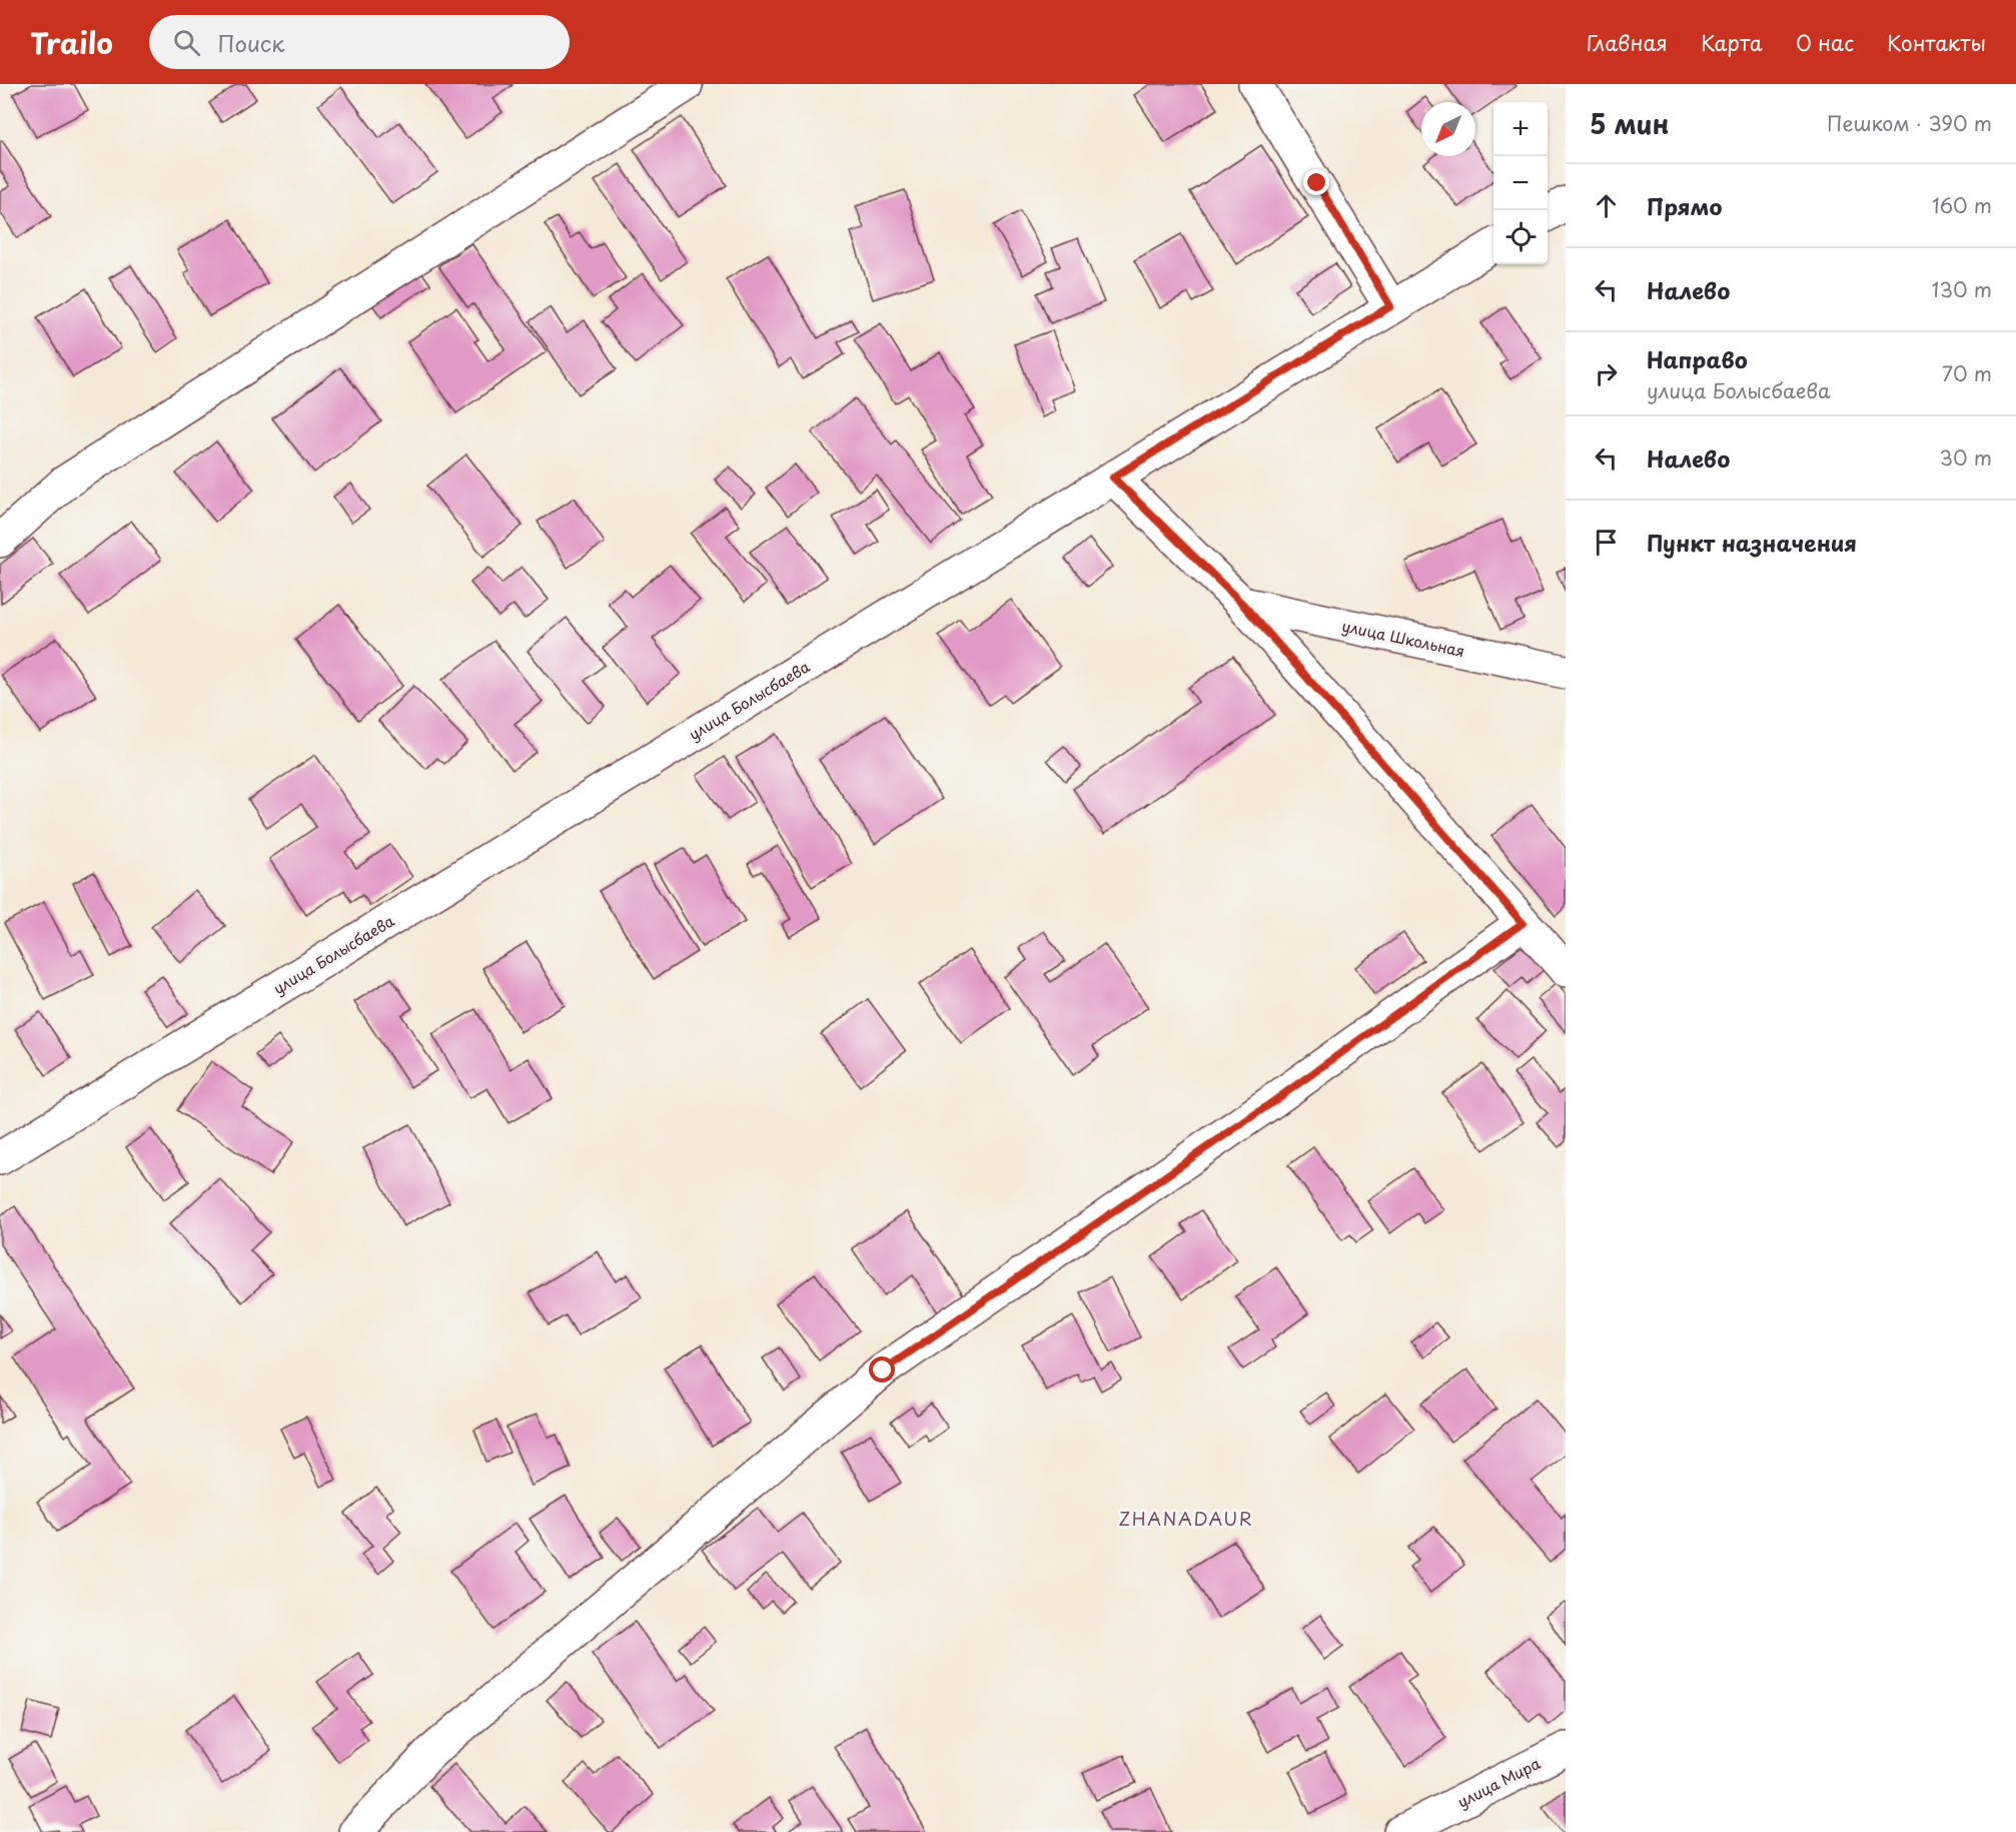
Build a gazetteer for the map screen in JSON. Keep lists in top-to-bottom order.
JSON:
{
  "streets": {
    "street": ["улица Школьная", "улица Болысбаева", "улица Мира"]
  },
  "districts": ["ZHANADAUR"],
  "north": "bottom left",
  "page": {
    "header": "Trailo",
    "search": "Поиск",
    "nav": [
      "Главная",
      "Карта",
      "О нас",
      "Контакты"
    ],
    "heading": ["5 мин", "Пешком · 390 m"],
    "map_buttons": ["+", "−"],
    "list": [
      ["Прямо", "160 m"],
      ["Налево", "130 m"],
      ["Направо", "улица Болысбаева", "70 m"],
      ["Налево", "30 m"],
      "Пункт назначения"
    ]
  }
}
